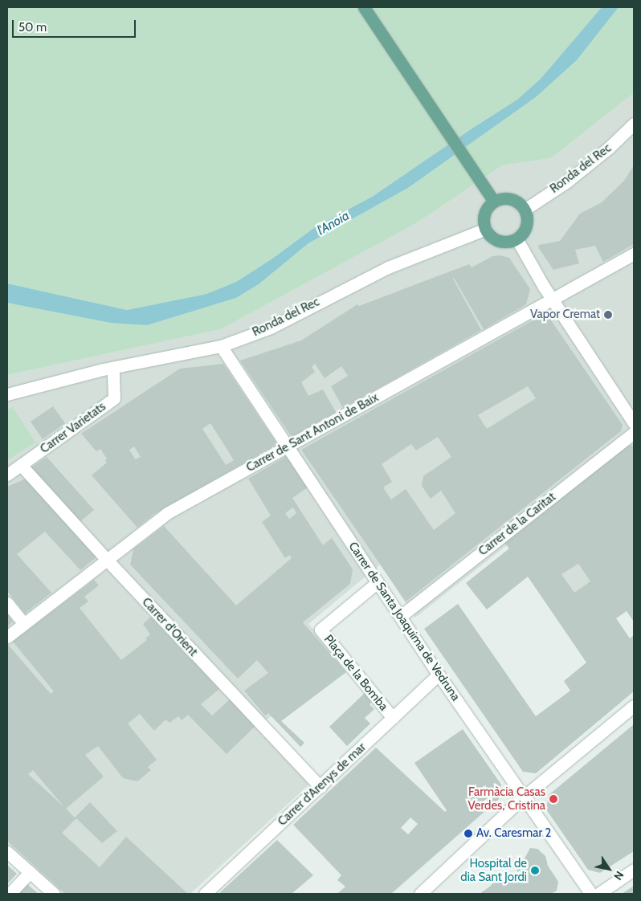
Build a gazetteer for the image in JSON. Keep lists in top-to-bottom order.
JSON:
{
  "streets": {
    "street": [
      "Ronda del Rec",
      "Carrer Varietats",
      "Carrer de Sant Antoni de Baix",
      "Carrer de la Caritat",
      "Carrer de Santa Joaquima de Vedruna",
      "Carrer d'Orient",
      "Plaça de la Bomba",
      "Carrer d'Arenys de mar"
    ]
  },
  "crossings": [
    ["Ronda del Rec", "Carrer Varietats"],
    ["Ronda del Rec", "Carrer de Santa Joaquima de Vedruna"],
    ["Carrer Varietats", "Carrer d'Orient"],
    ["Carrer de Sant Antoni de Baix", "Carrer de Santa Joaquima de Vedruna"],
    ["Carrer de Sant Antoni de Baix", "Carrer d'Orient"],
    ["Carrer de la Caritat", "Carrer de Santa Joaquima de Vedruna"],
    ["Carrer de Santa Joaquima de Vedruna", "Plaça de la Bomba"],
    ["Carrer de Santa Joaquima de Vedruna", "Carrer d'Arenys de mar"],
    ["Carrer d'Orient", "Carrer d'Arenys de mar"],
    ["Plaça de la Bomba", "Carrer d'Arenys de mar"]
  ],
  "water": ["l'Anoia"],
  "places": [
    "Vapor Cremat",
    "Farmàcia Casas Verdes, Cristina",
    "Av. Caresmar 2",
    "Hospital de dia Sant Jordi"
  ],
  "scale_bar": "50 m",
  "north": "bottom right"
}
